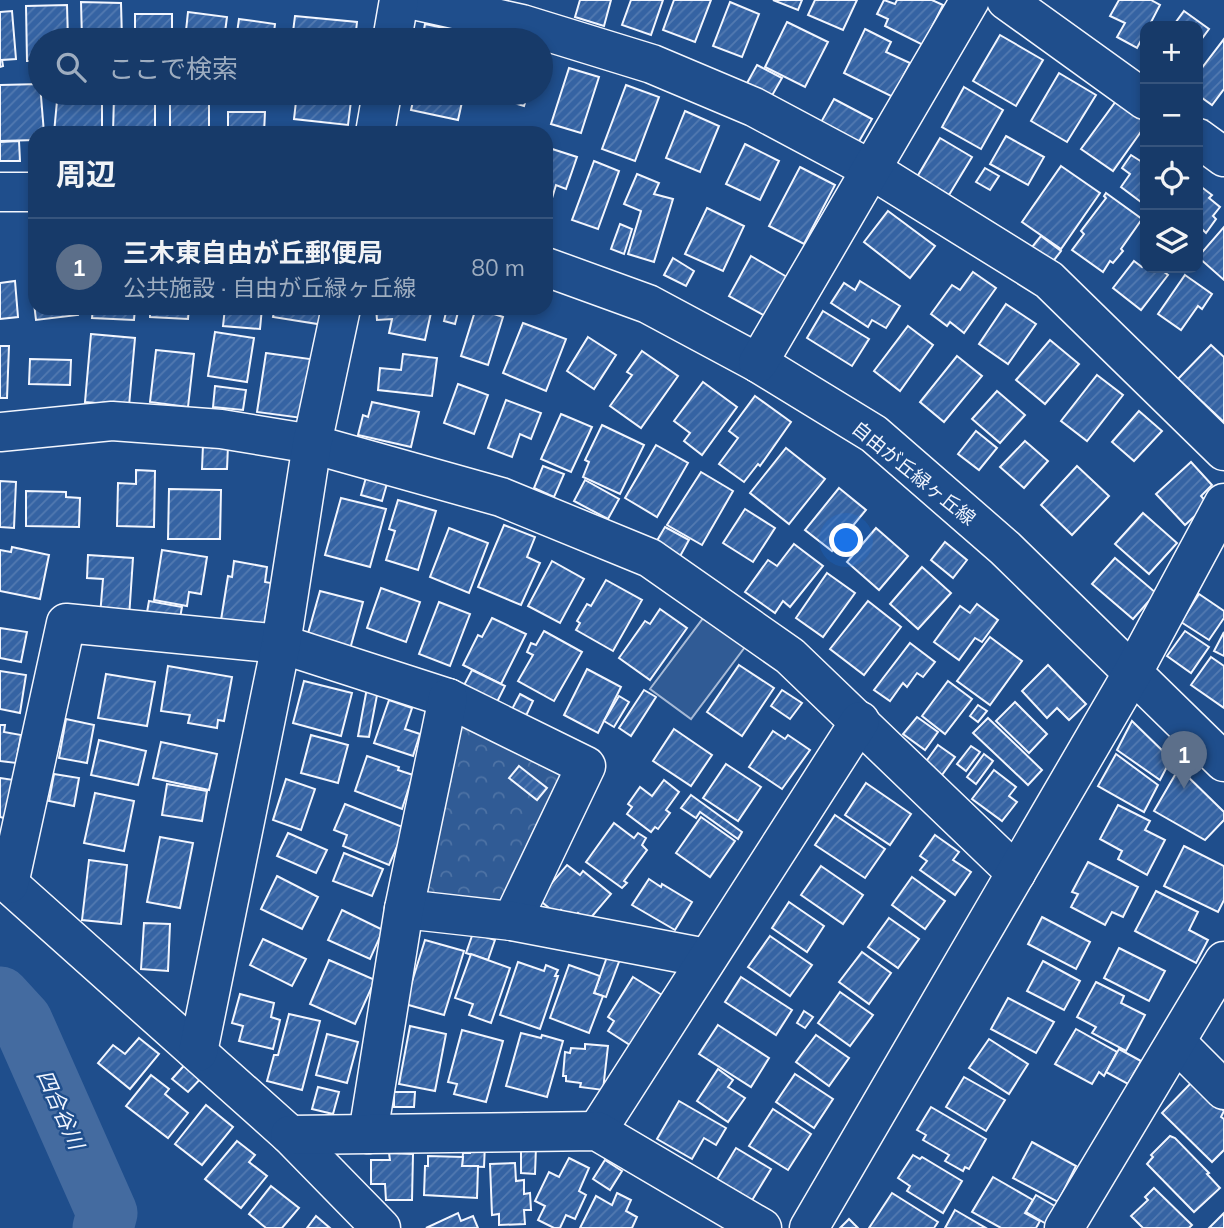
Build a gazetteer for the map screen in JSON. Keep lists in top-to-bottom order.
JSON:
{
  "streets": {
    "street": ["自由が丘緑ヶ丘線"]
  },
  "water": ["四合谷川"],
  "page": {
    "map_buttons": ["+", "−"],
    "search": "ここで検索",
    "heading": "周辺",
    "list": [
      {
        "mark": "1",
        "name": "三木東自由が丘郵便局",
        "note": "公共施設 · 自由が丘緑ヶ丘線",
        "value": "80 m"
      }
    ],
    "pins": "1"
  }
}
